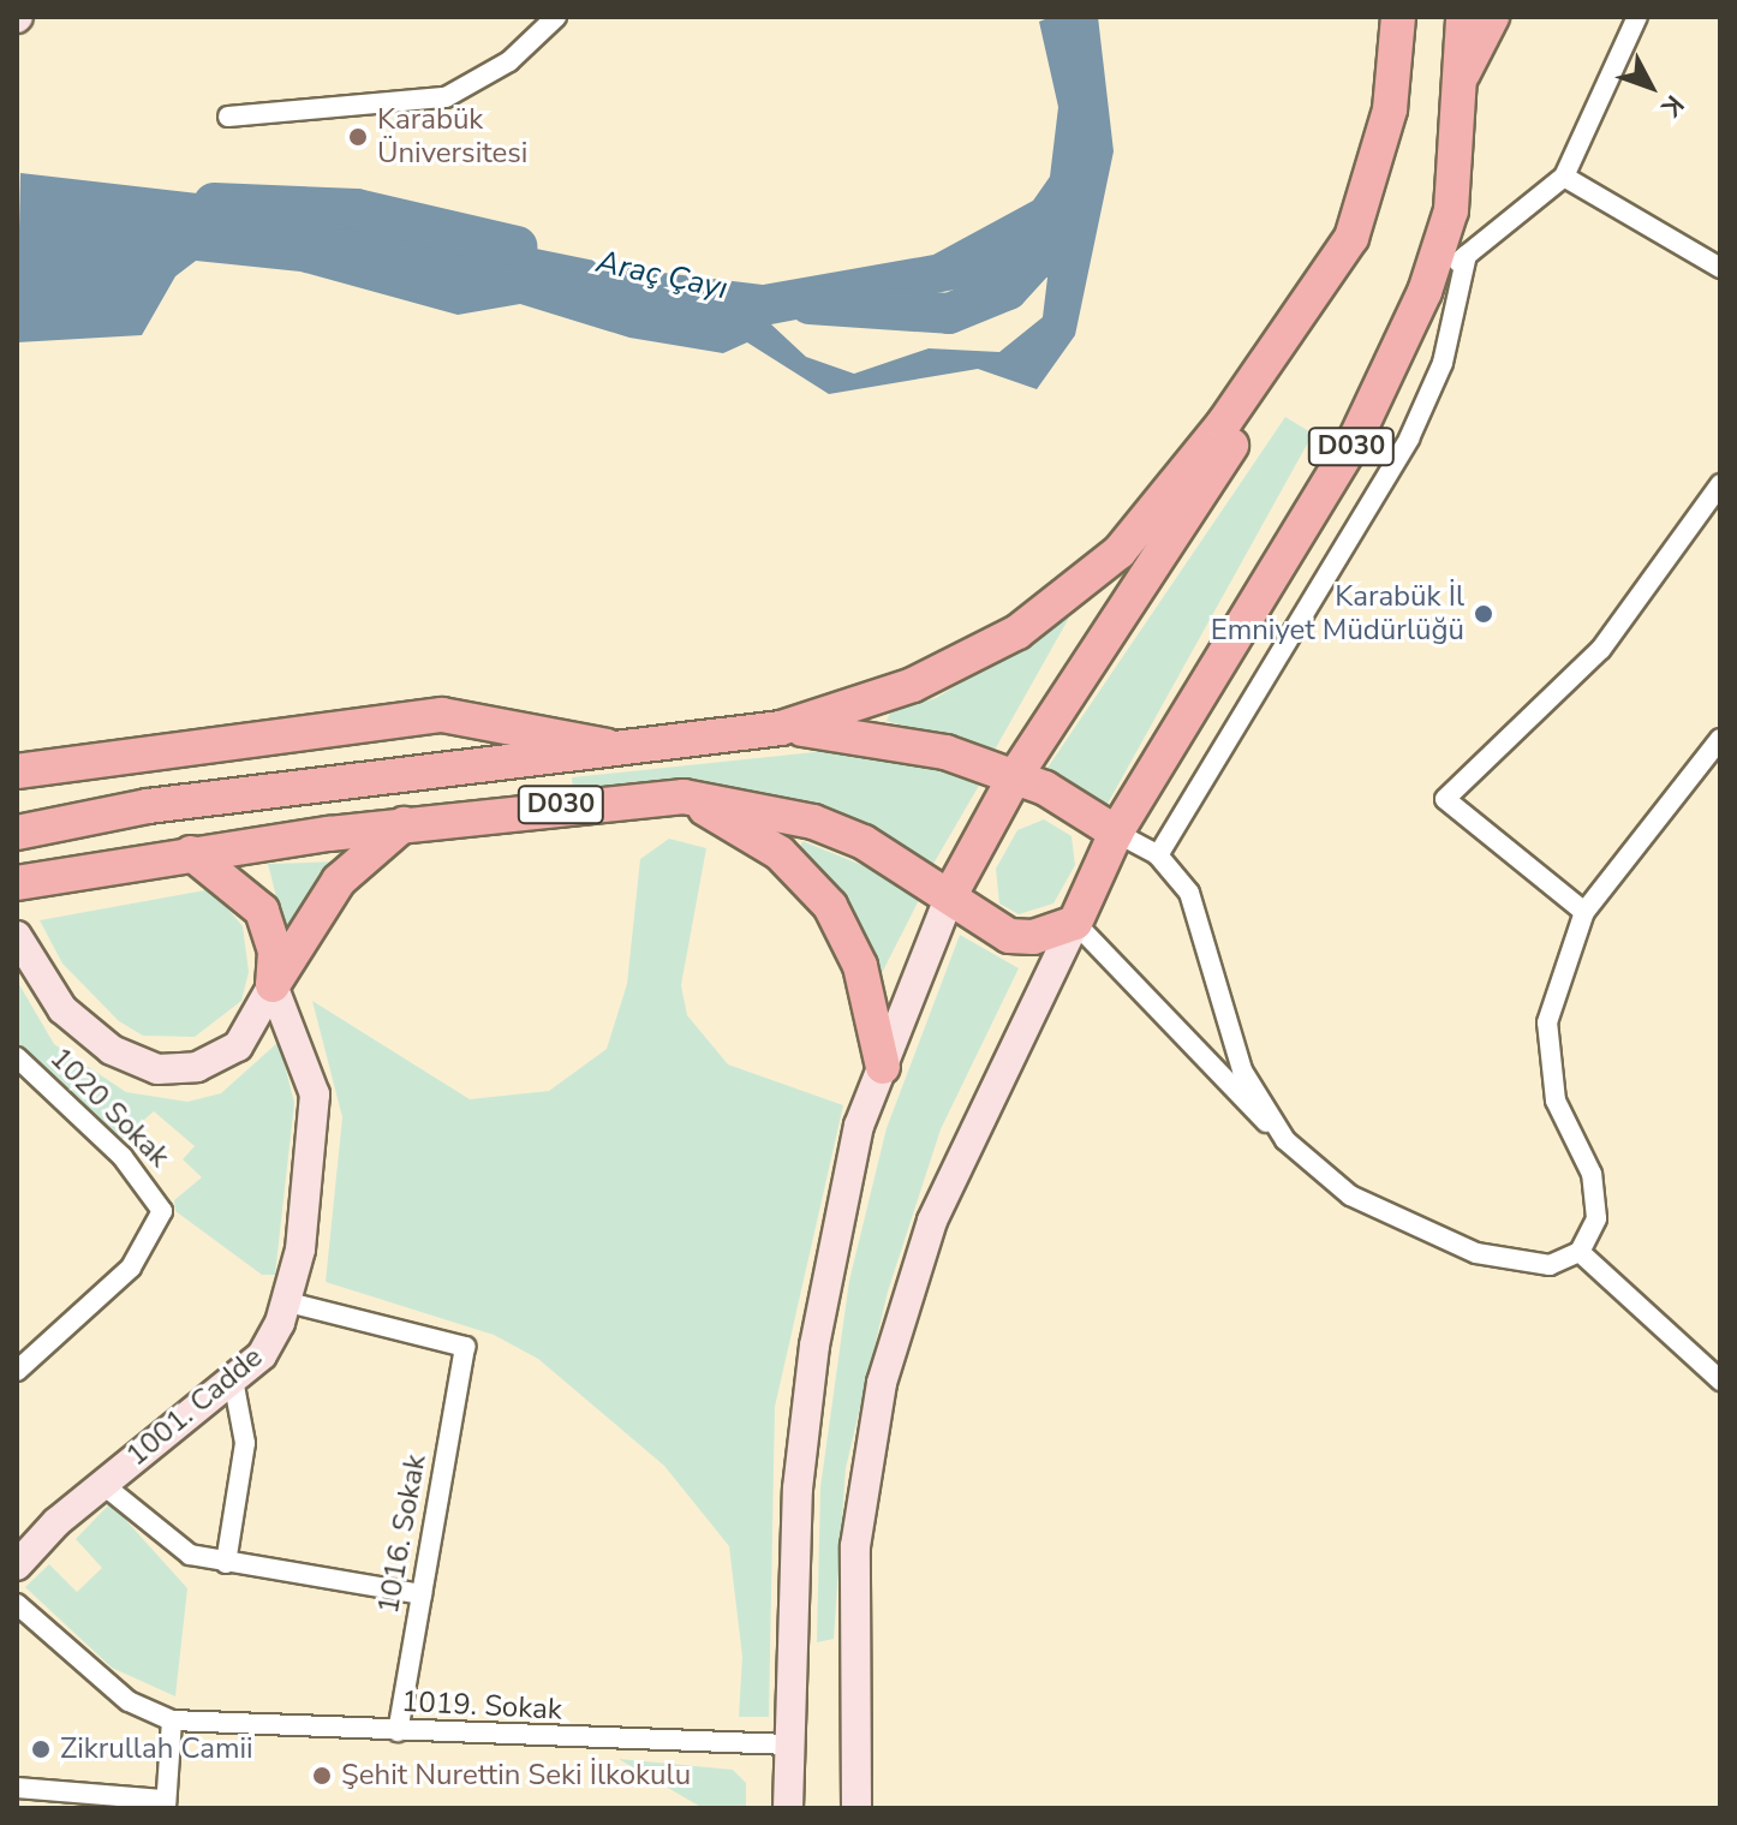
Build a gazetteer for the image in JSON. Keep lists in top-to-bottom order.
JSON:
{
  "streets": {
    "highway": ["D030"],
    "main road": ["1001. Cadde"],
    "street": ["1020 Sokak", "1016. Sokak", "1019. Sokak"]
  },
  "crossings": [
    ["1001. Cadde", "1016. Sokak"],
    ["1016. Sokak", "1019. Sokak"]
  ],
  "water": ["Araç Çayı"],
  "places": [
    "Karabük Üniversitesi",
    "Karabük İl Emniyet Müdürlüğü",
    "Zikrullah Camii",
    "Şehit Nurettin Seki İlkokulu"
  ],
  "north": "bottom right"
}
